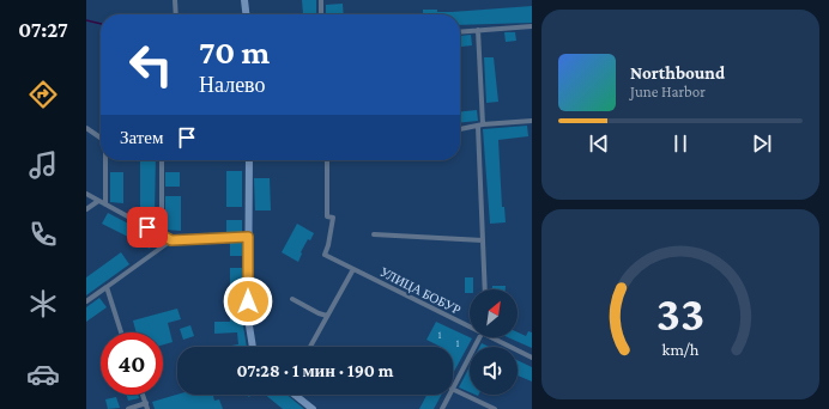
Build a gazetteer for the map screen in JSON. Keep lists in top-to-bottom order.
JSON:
{
  "streets": {
    "street": ["УЛИЦА БОБУР"]
  },
  "house_numbers": ["1", "1"],
  "north": "top right",
  "page": {
    "tabs": "07:27",
    "turn": ["70 m", "Налево"],
    "song": ["Northbound", "June Harbor"],
    "then": "Затем",
    "limit": "40",
    "trip": "07:28 · 1 мин · 190 m",
    "gauge": ["33", "km/h"]
  }
}
